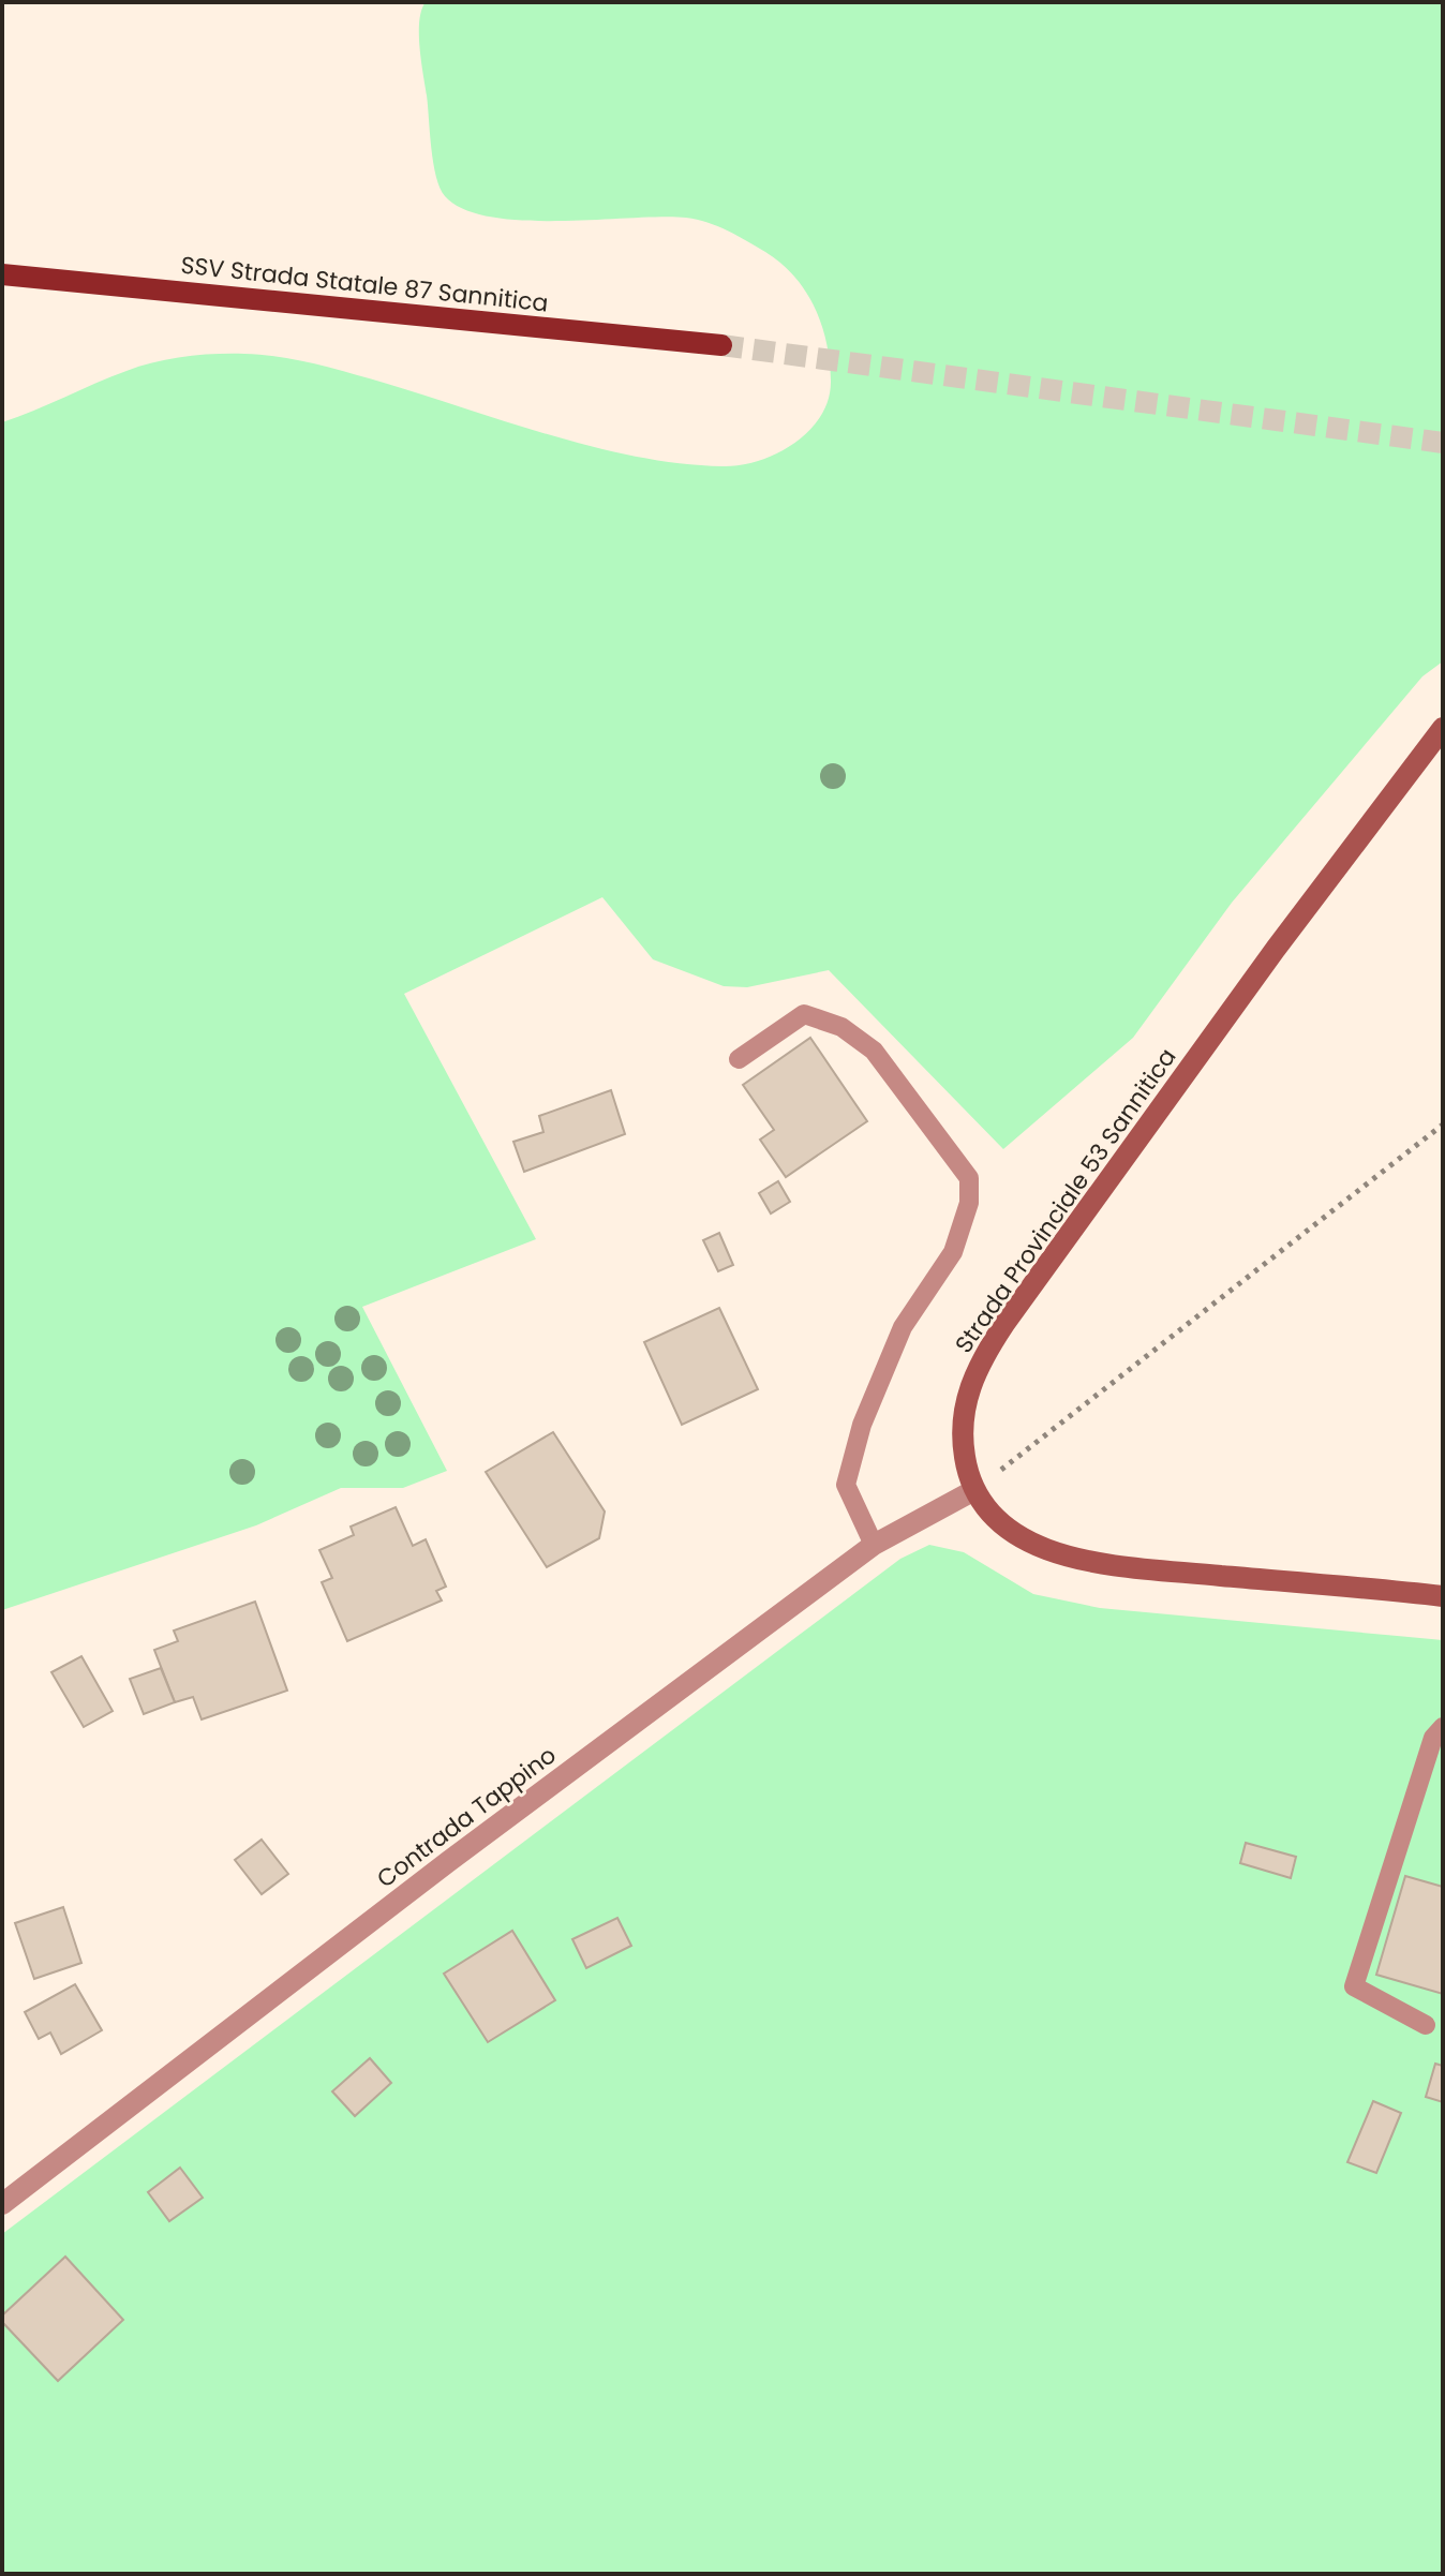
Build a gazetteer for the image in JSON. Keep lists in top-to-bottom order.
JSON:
{
  "streets": {
    "main road": ["SSV Strada Statale 87 Sannitica"],
    "street": ["Strada Provinciale 53 Sannitica", "Contrada Tappino"]
  },
  "crossings": [
    ["Strada Provinciale 53 Sannitica", "Contrada Tappino"]
  ]
}
